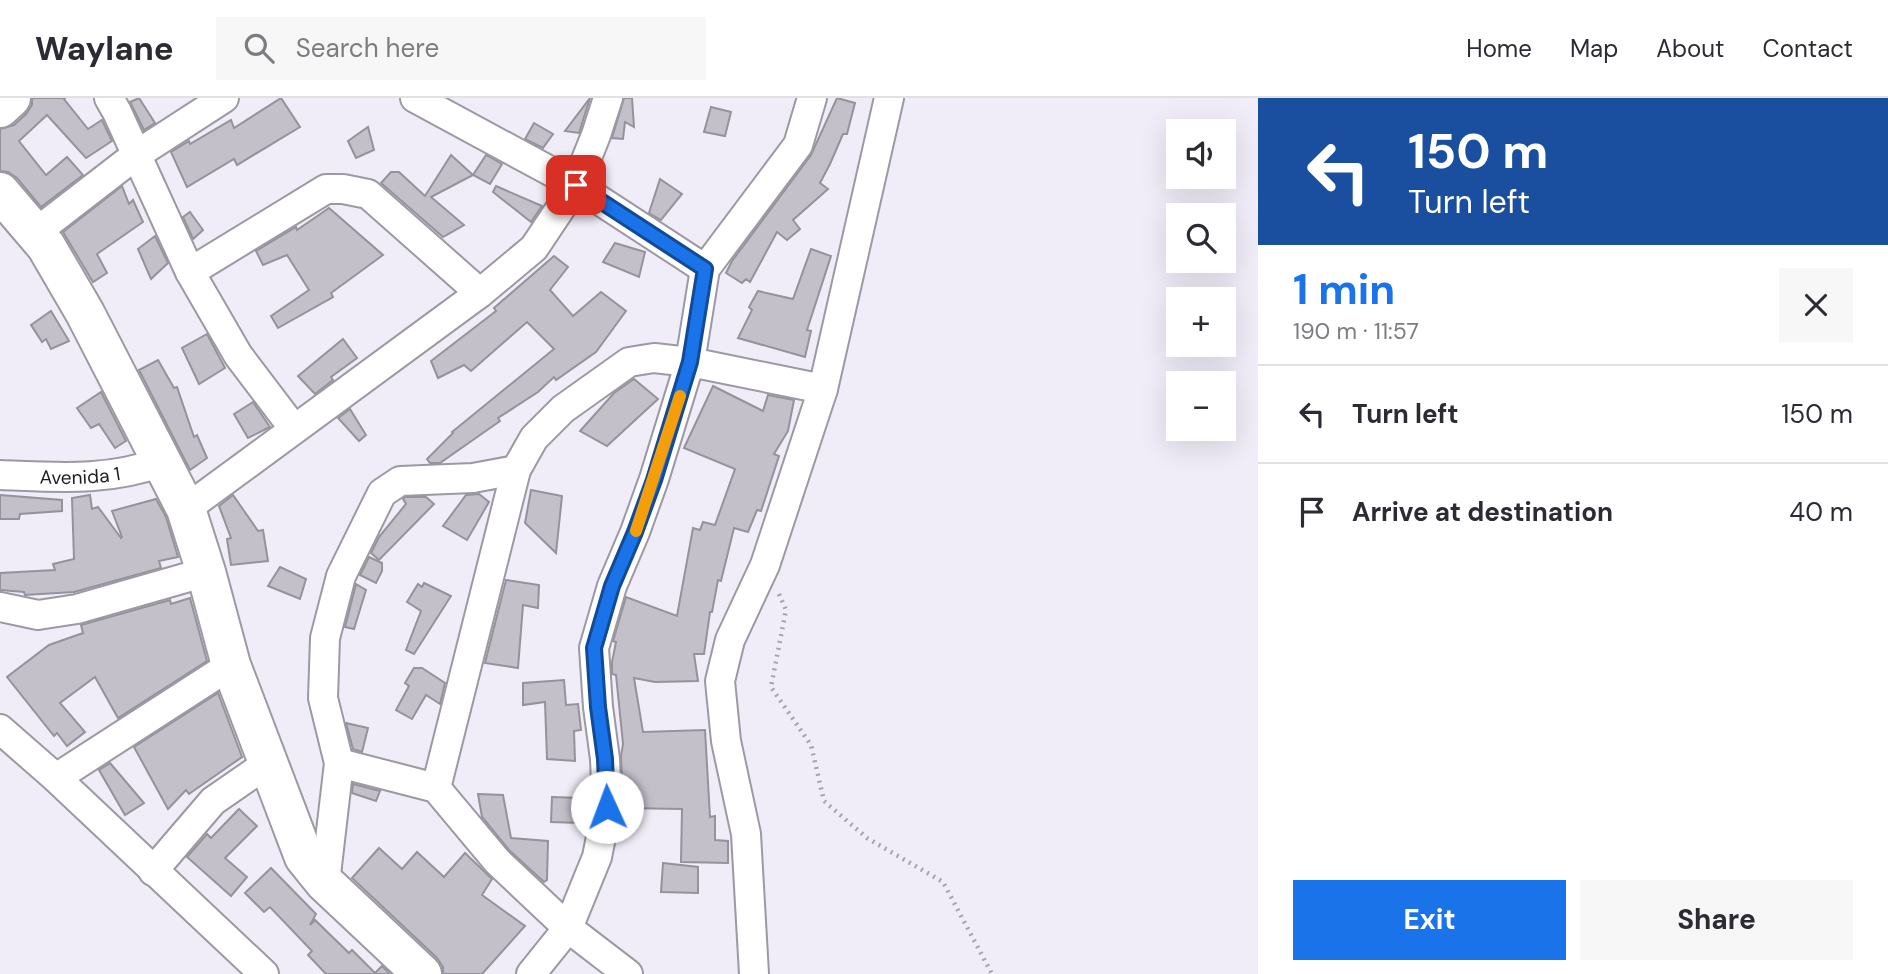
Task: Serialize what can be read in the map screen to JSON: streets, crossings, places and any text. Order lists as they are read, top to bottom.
{
  "streets": {
    "street": ["Avenida 1"]
  },
  "page": {
    "header": "Waylane",
    "search": "Search here",
    "nav": [
      "Home",
      "Map",
      "About",
      "Contact"
    ],
    "turn": ["150 m", "Turn left"],
    "map_buttons": ["+", "−"],
    "heading": ["1 min", "190 m · 11:57"],
    "list": [
      {
        "name": "Turn left",
        "value": "150 m"
      },
      {
        "name": "Arrive at destination",
        "value": "40 m"
      }
    ],
    "buttons": ["Exit", "Share"]
  }
}
